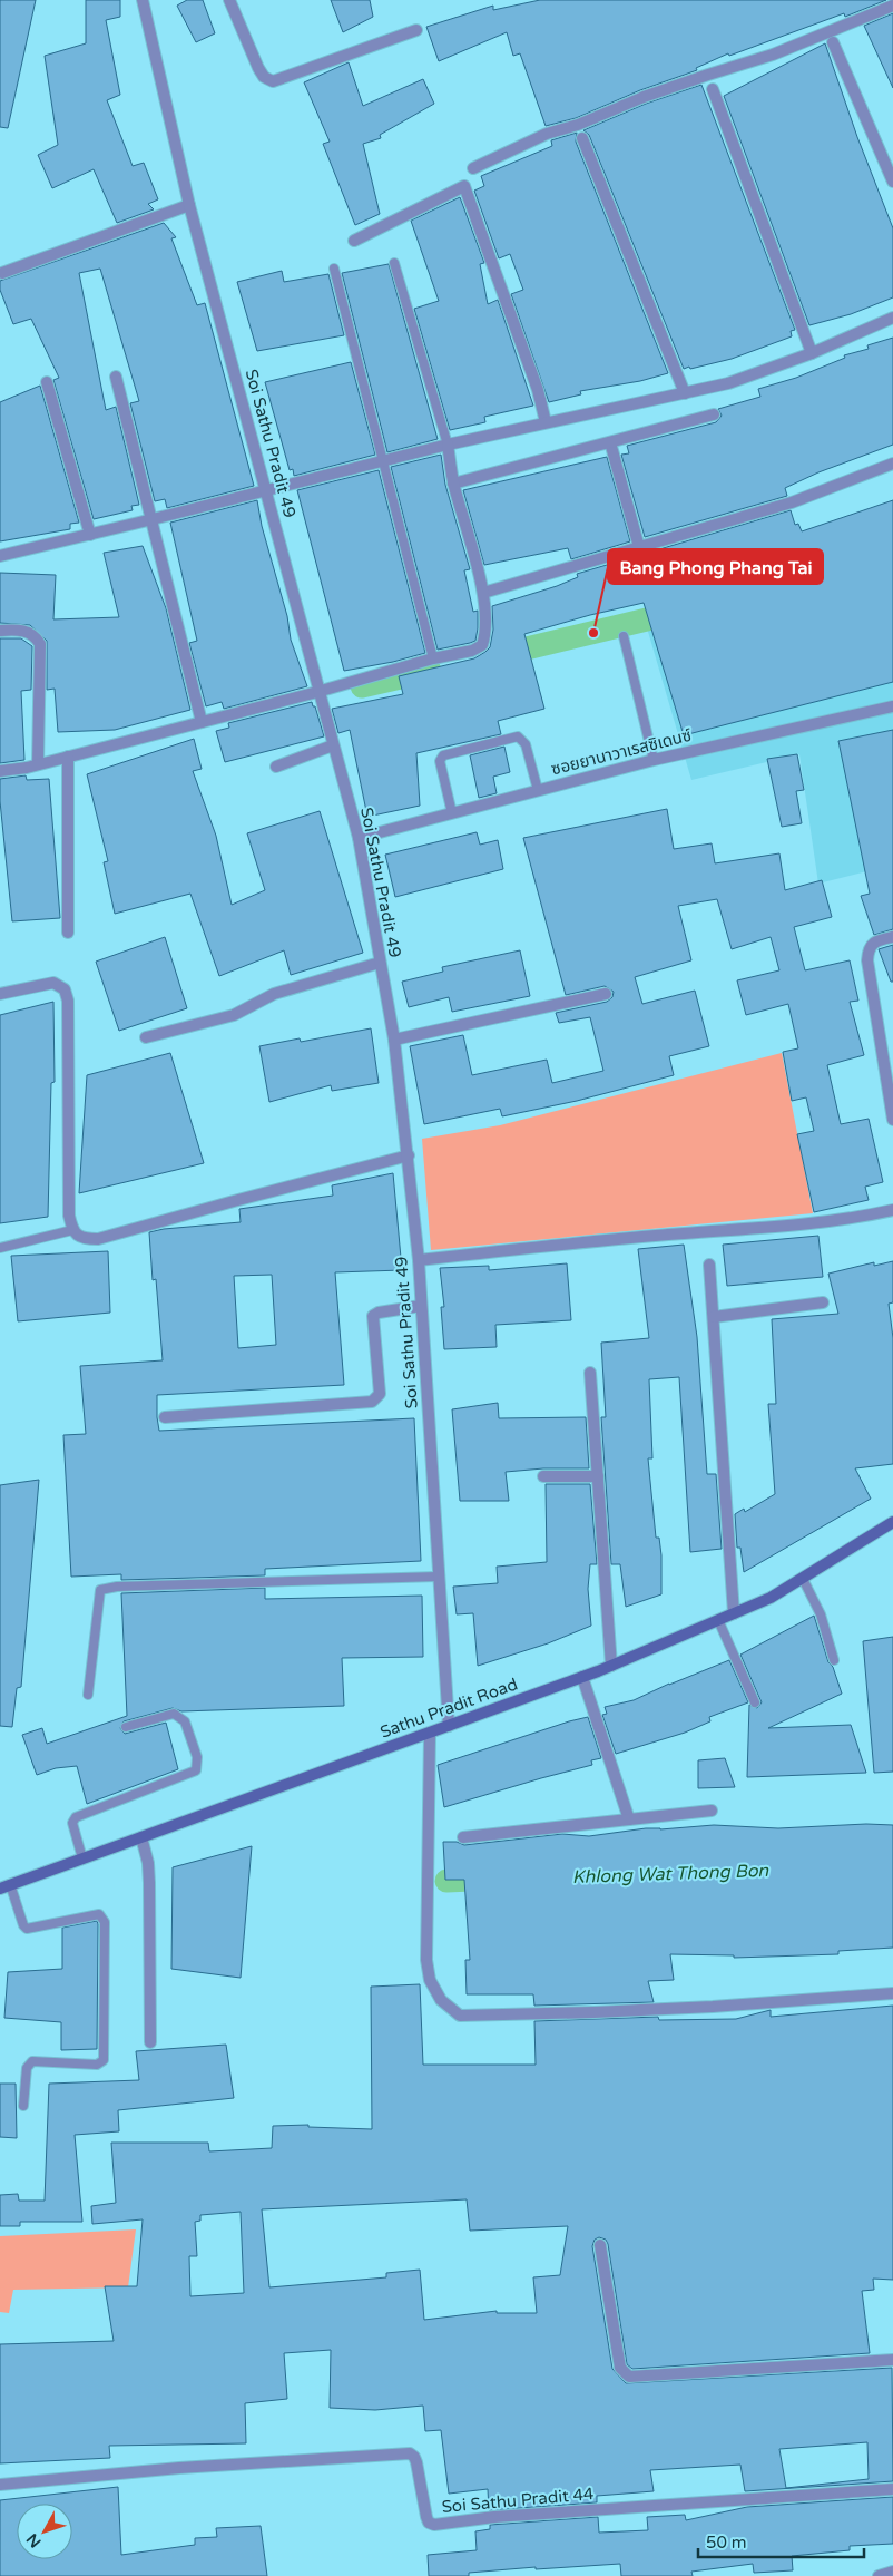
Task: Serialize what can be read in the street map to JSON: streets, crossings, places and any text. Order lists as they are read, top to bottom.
{
  "streets": {
    "main road": ["Sathu Pradit Road"],
    "street": ["Soi Sathu Pradit 49", "ซอยยานาวาเรสซิเดนซ์", "Soi Sathu Pradit 44"]
  },
  "crossings": [
    ["Soi Sathu Pradit 49", "ซอยยานาวาเรสซิเดนซ์"],
    ["Soi Sathu Pradit 49", "Sathu Pradit Road"]
  ],
  "water": ["Khlong Wat Thong Bon"],
  "places": ["Bang Phong Phang Tai"],
  "scale_bar": "50 m",
  "north": "bottom left"
}
